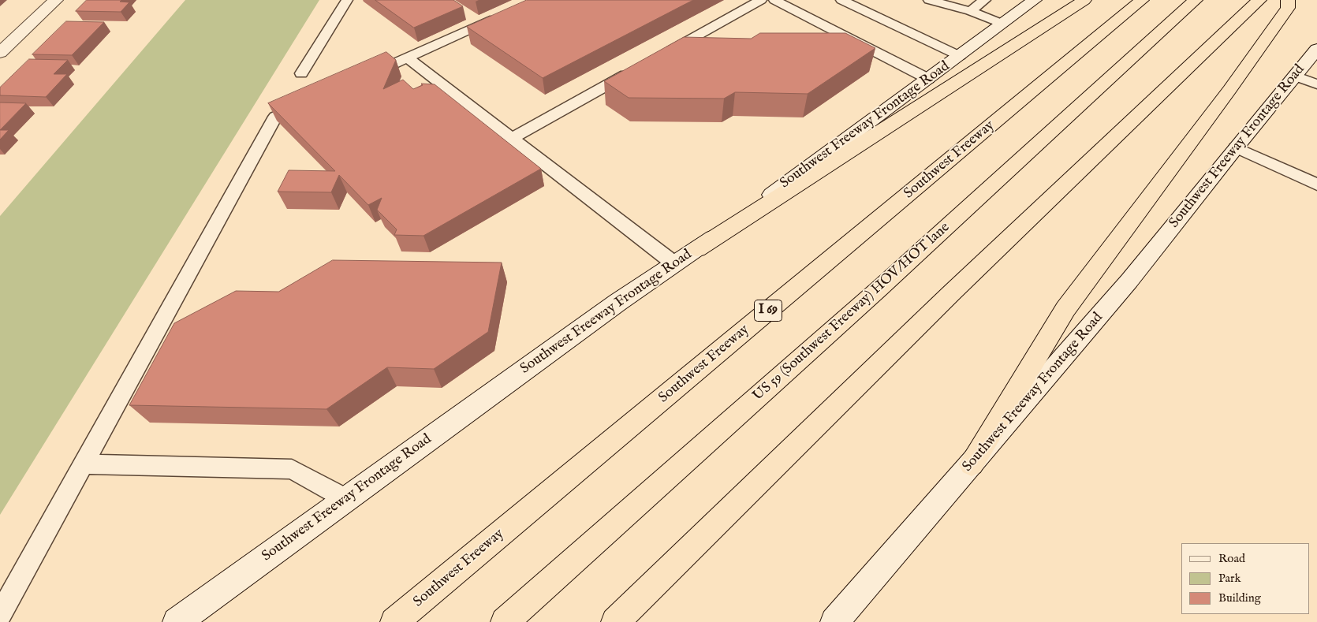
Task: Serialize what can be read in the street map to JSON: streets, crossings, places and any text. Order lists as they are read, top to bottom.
{
  "streets": {
    "highway": ["Southwest Freeway", "I 69", "US 59 (Southwest Freeway) HOV/HOT lane"],
    "main road": ["Southwest Freeway Frontage Road"]
  },
  "legend": ["Road", "Park", "Building"]
}
